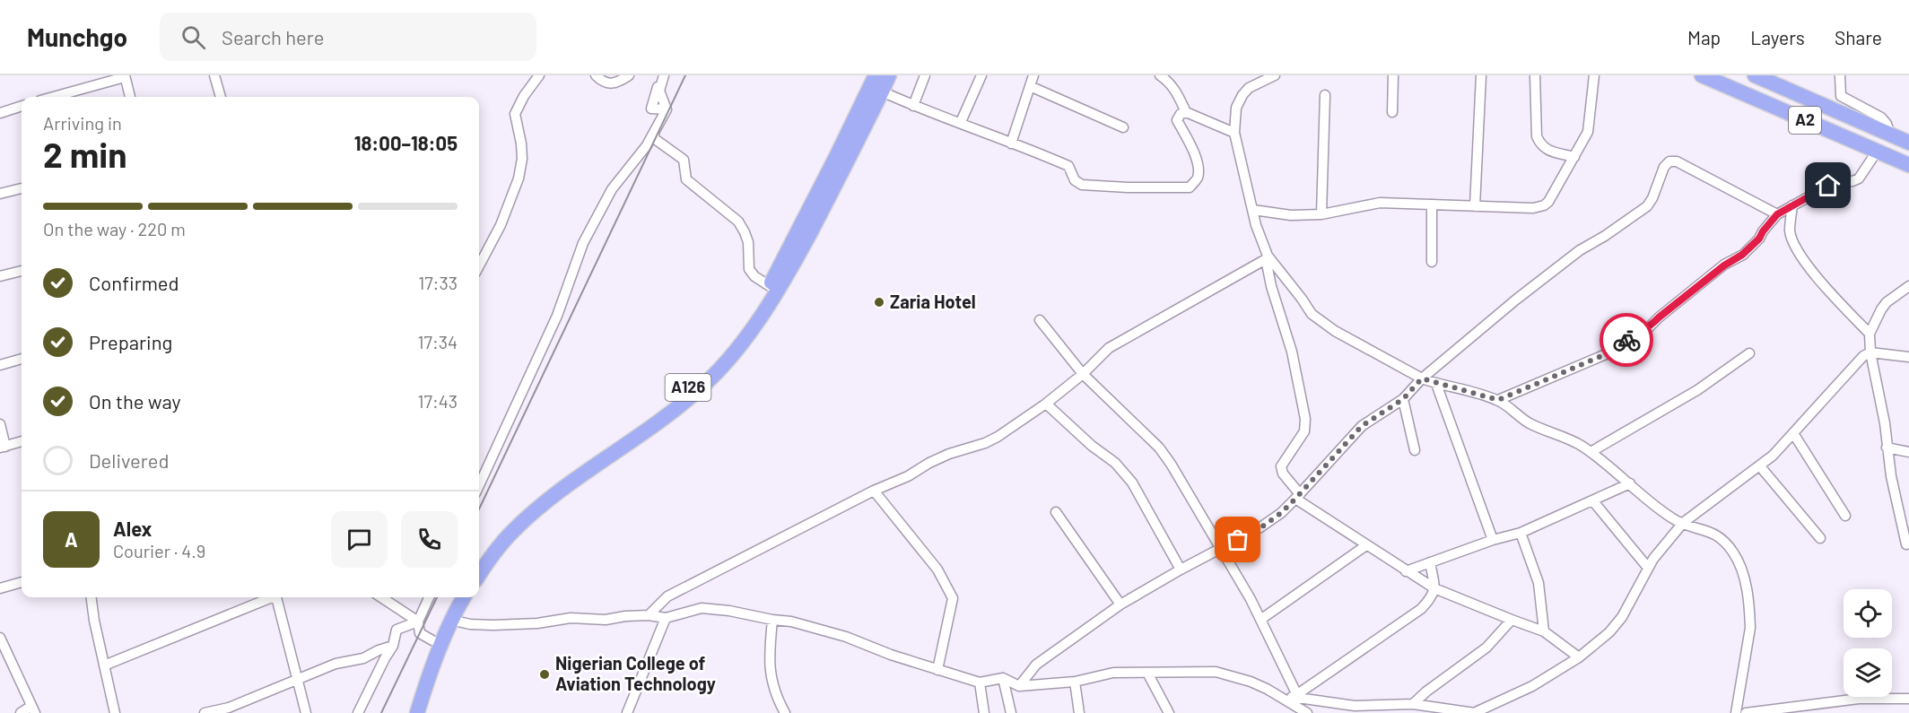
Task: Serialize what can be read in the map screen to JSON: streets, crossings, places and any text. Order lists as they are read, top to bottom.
{
  "streets": {
    "highway": ["A2", "A126"]
  },
  "places": ["Zaria Hotel", "Nigerian College of Aviation Technology"],
  "page": {
    "header": "Munchgo",
    "search": "Search here",
    "nav": ["Map", "Layers", "Share"],
    "heading": ["2 min", "Arriving in", "18:00–18:05"],
    "panel": ["Alex", "Courier · 4.9"],
    "bar": "On the way · 220 m",
    "list": [
      ["Confirmed", "17:33"],
      ["Preparing", "17:34"],
      ["On the way", "17:43"],
      "Delivered"
    ],
    "round": "A"
  }
}
